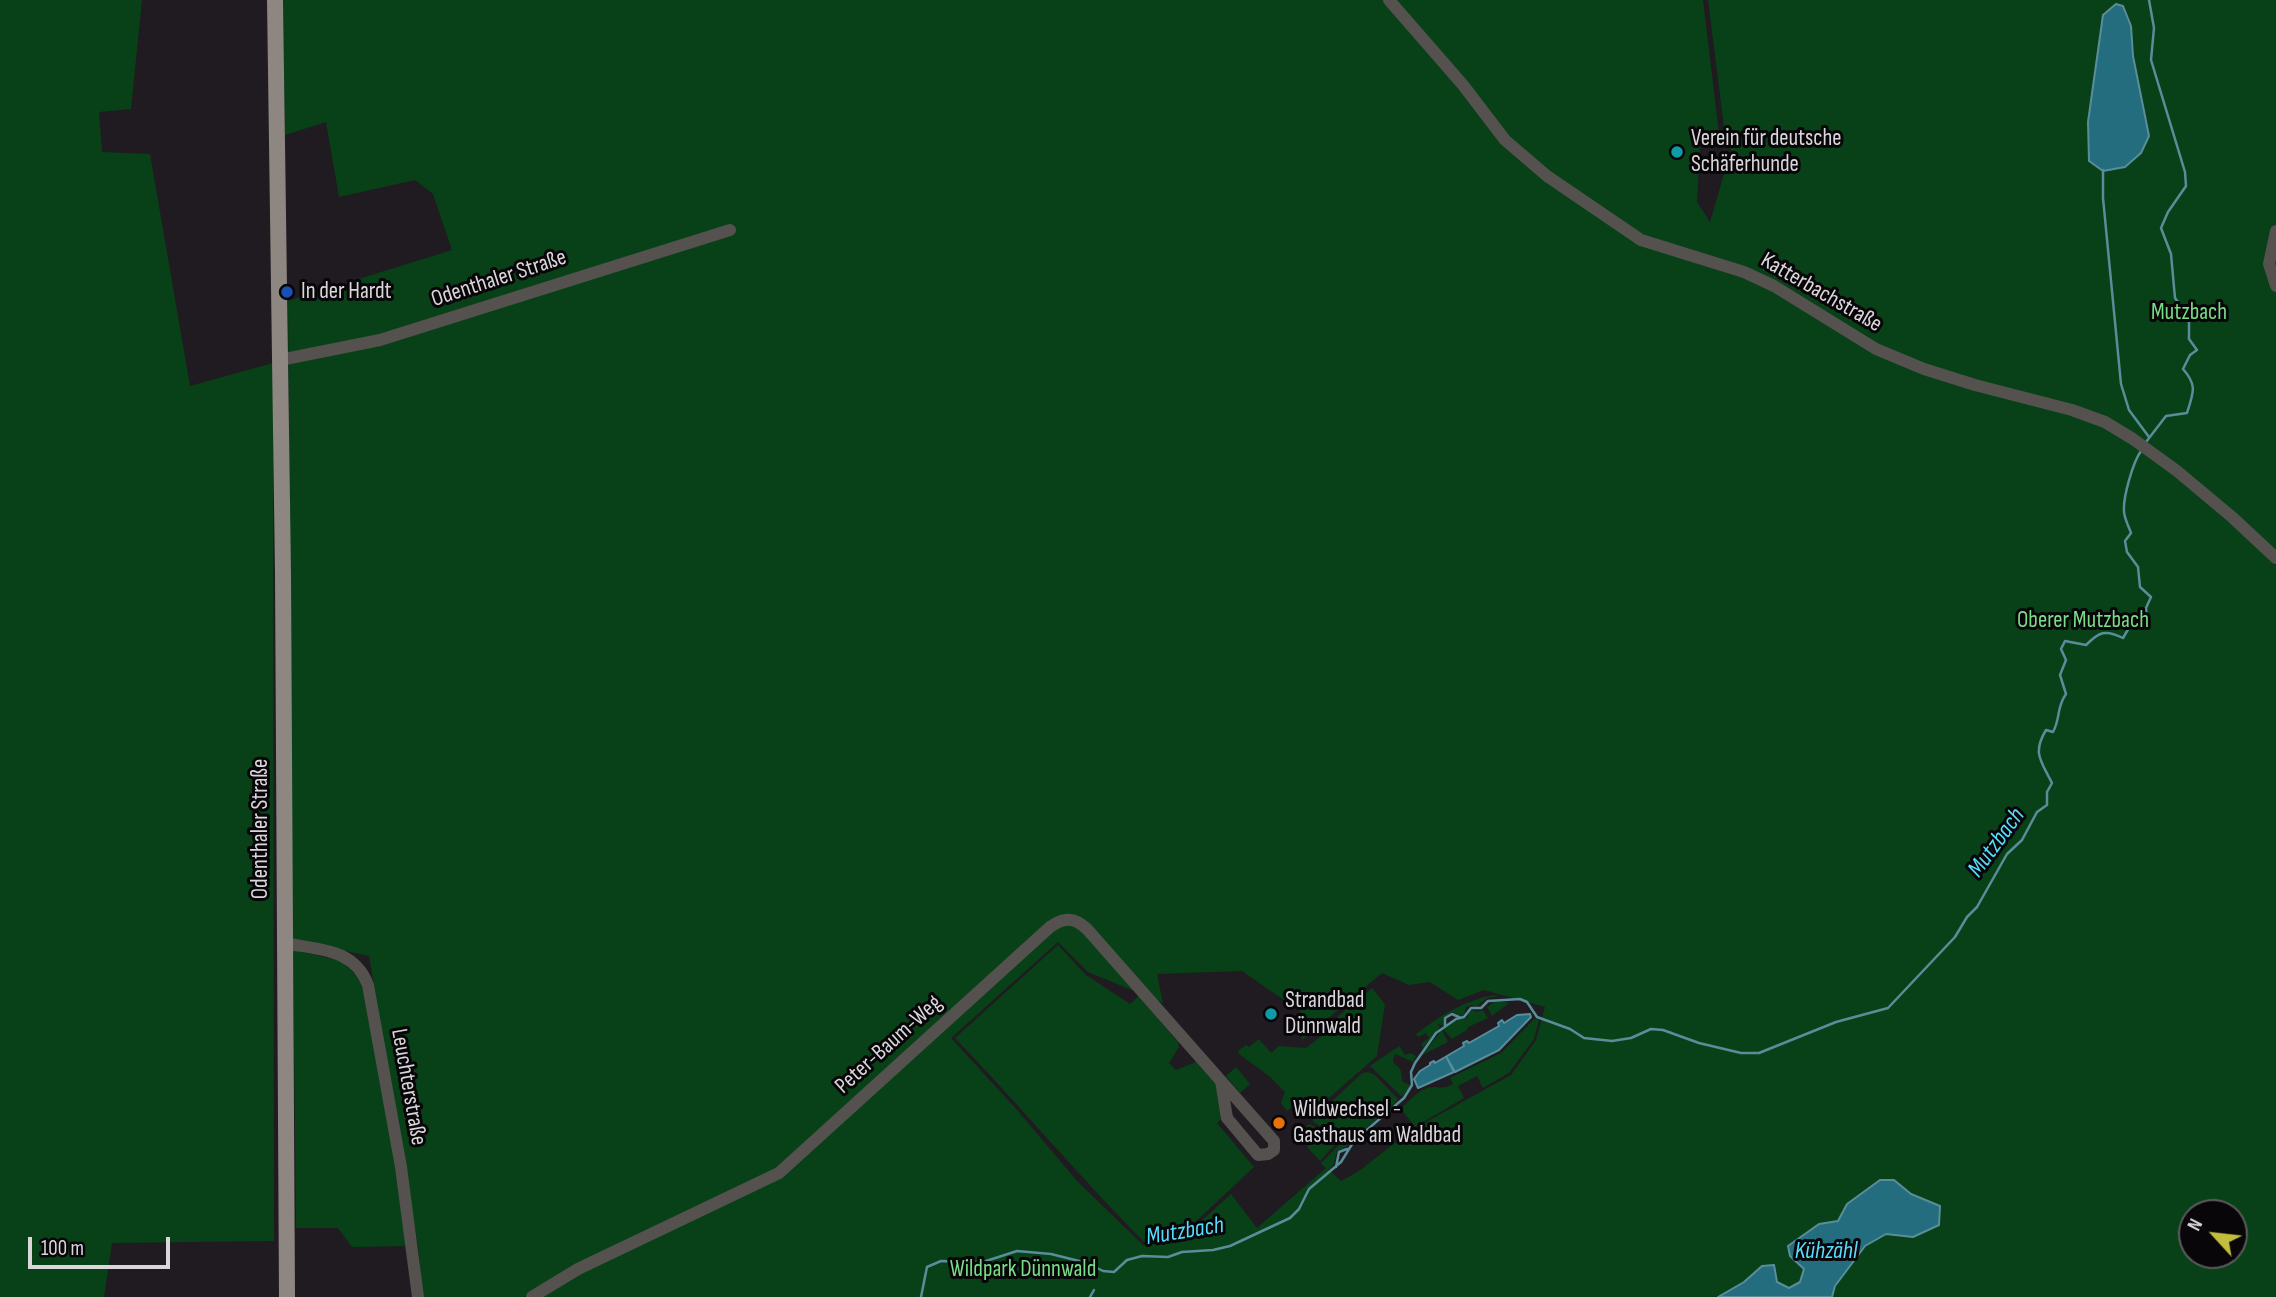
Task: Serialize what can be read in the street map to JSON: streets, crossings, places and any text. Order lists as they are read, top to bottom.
{
  "streets": {
    "main road": ["Odenthaler Straße"],
    "street": ["Katterbachstraße", "Peter-Baum-Weg", "Leuchterstraße"]
  },
  "crossings": [
    ["Odenthaler Straße", "Leuchterstraße"]
  ],
  "water": ["Mutzbach", "Kühzähl"],
  "parks": ["Mutzbach", "Oberer Mutzbach", "Wildpark Dünnwald"],
  "places": [
    "Verein für deutsche Schäferhunde",
    "In der Hardt",
    "Strandbad Dünnwald",
    "Wildwechsel - Gasthaus am Waldbad"
  ],
  "scale_bar": "100 m",
  "north": "top left"
}
